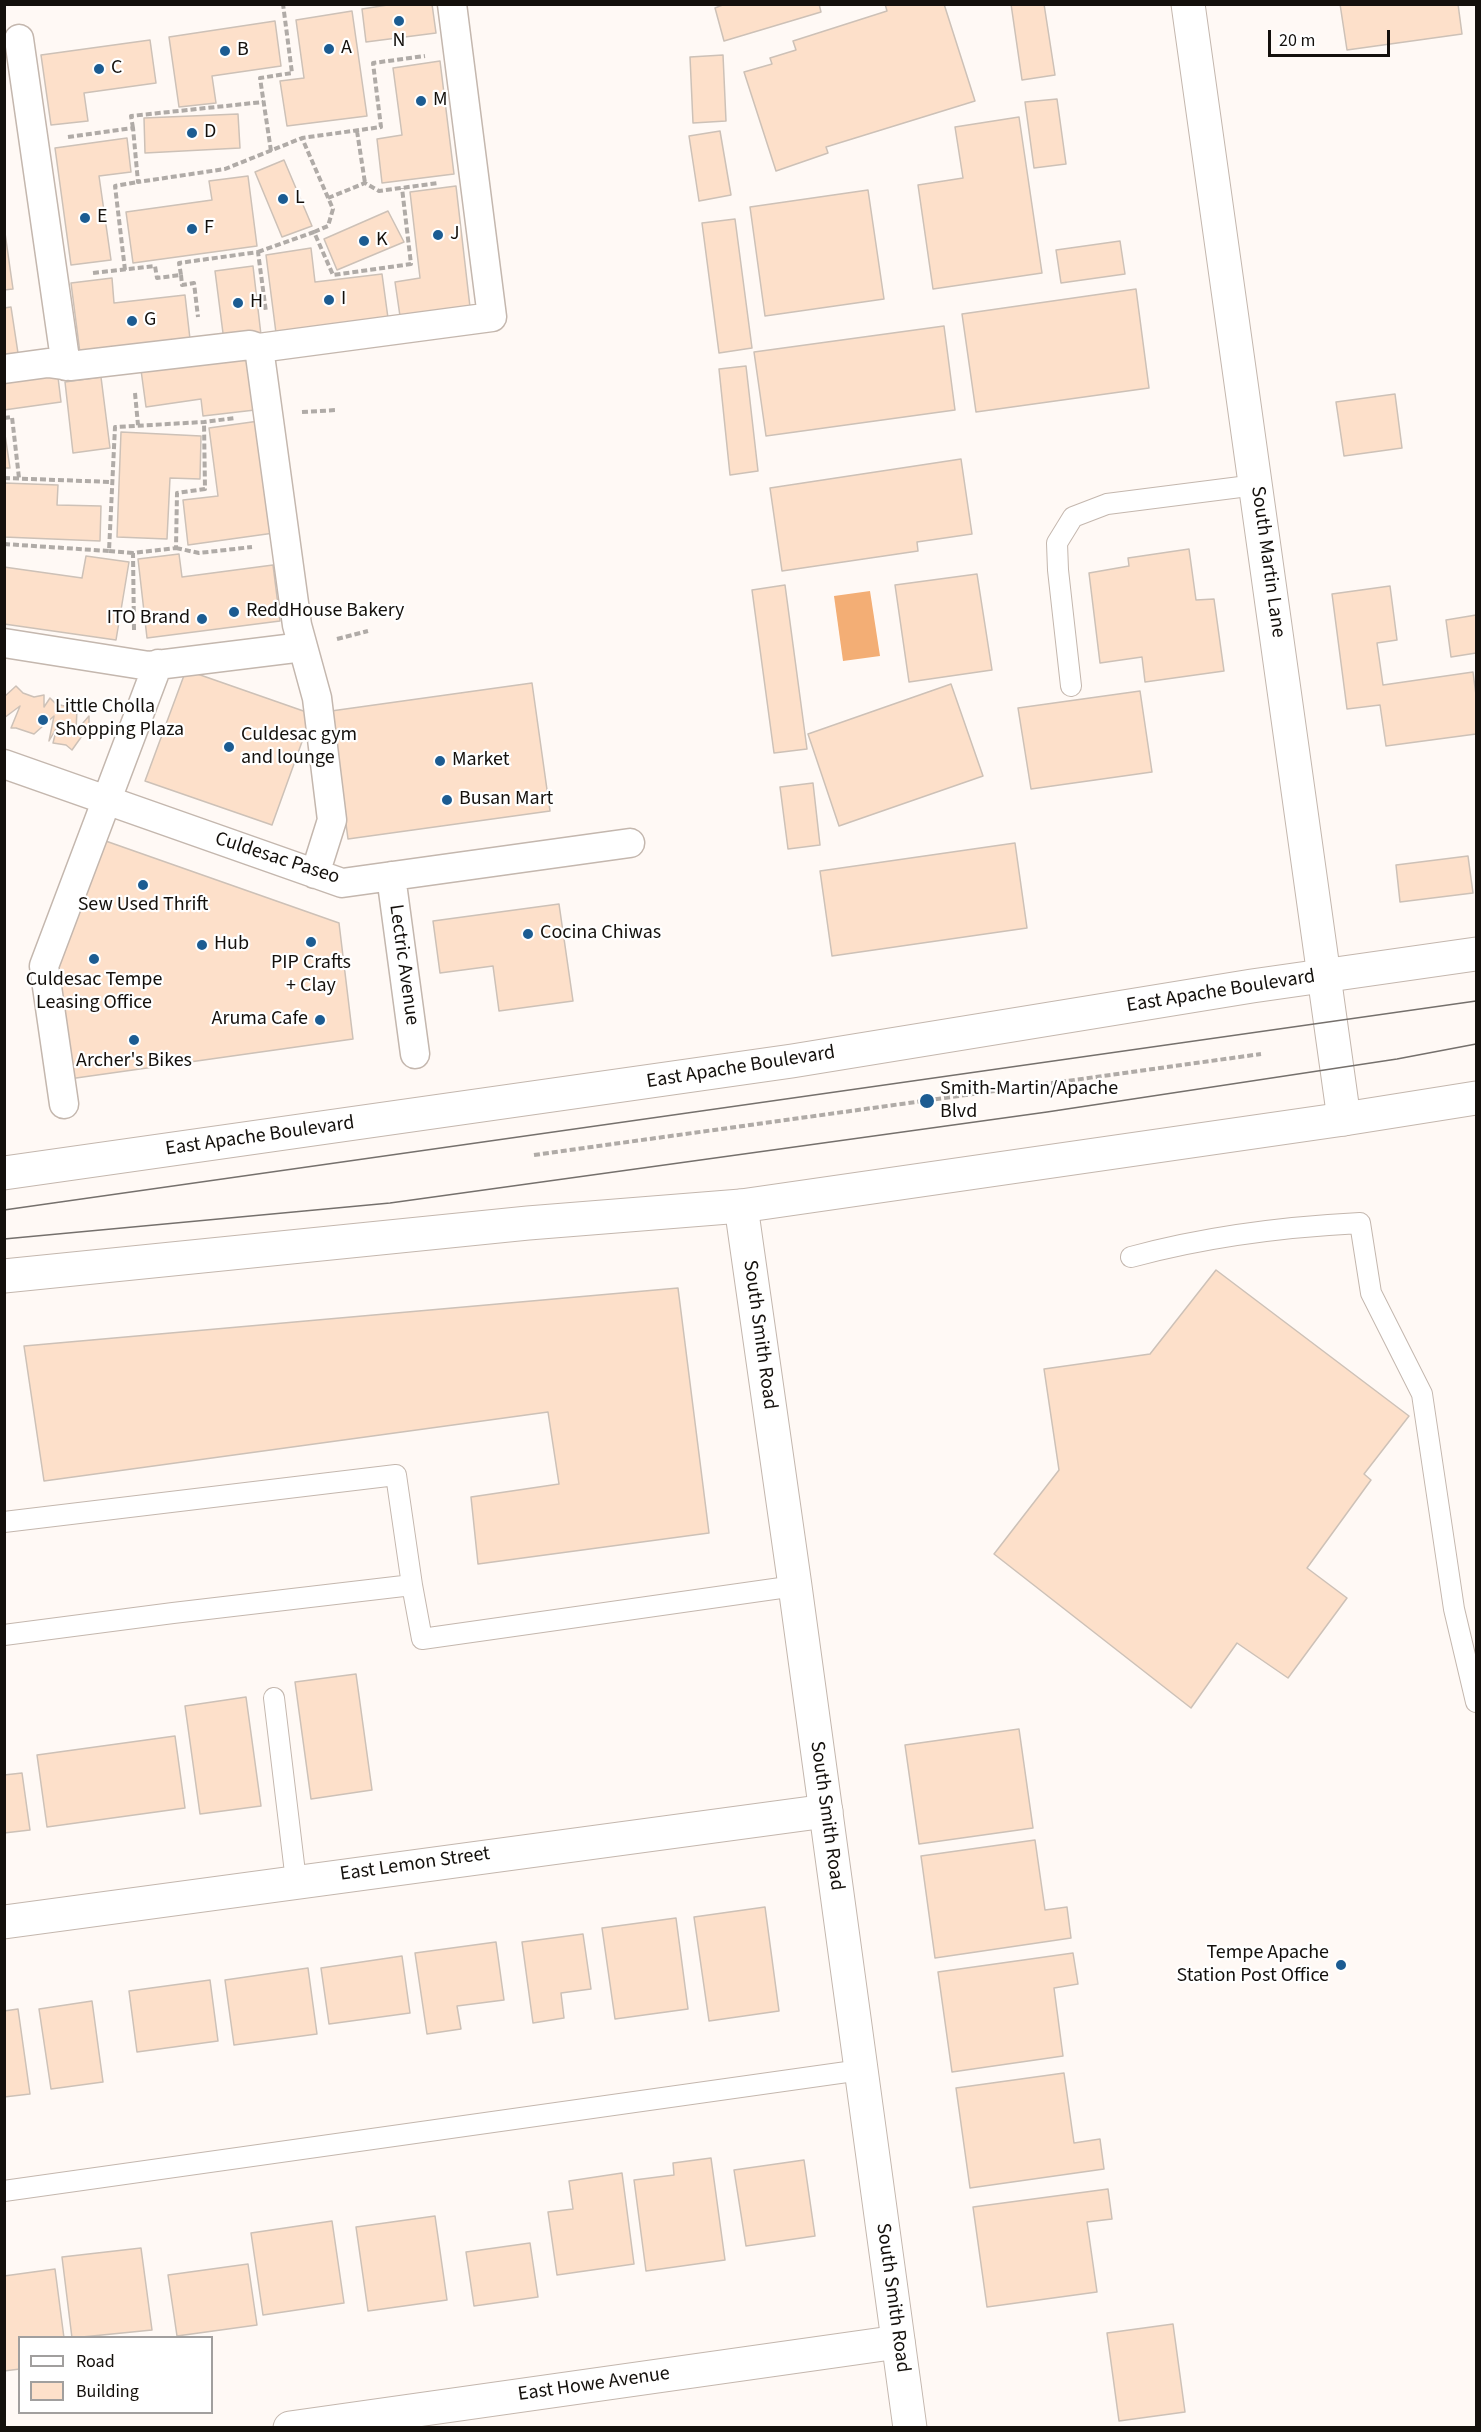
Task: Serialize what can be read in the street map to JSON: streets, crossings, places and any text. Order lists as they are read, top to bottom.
{
  "streets": {
    "street": [
      "South Martin Lane",
      "Culdesac Paseo",
      "Lectric Avenue",
      "East Apache Boulevard",
      "South Smith Road",
      "East Lemon Street",
      "East Howe Avenue"
    ]
  },
  "crossings": [
    ["South Martin Lane", "East Apache Boulevard"],
    ["Culdesac Paseo", "Lectric Avenue"],
    ["South Smith Road", "East Lemon Street"],
    ["South Smith Road", "East Howe Avenue"]
  ],
  "places": [
    "N",
    "A",
    "B",
    "C",
    "M",
    "D",
    "L",
    "E",
    "F",
    "J",
    "K",
    "I",
    "H",
    "G",
    "ReddHouse Bakery",
    "ITO Brand",
    "Little Cholla Shopping Plaza",
    "Culdesac gym and lounge",
    "Market",
    "Busan Mart",
    "Sew Used Thrift",
    "Cocina Chiwas",
    "PIP Crafts + Clay",
    "Hub",
    "Culdesac Tempe Leasing Office",
    "Aruma Cafe",
    "Archer's Bikes",
    "Smith-Martin/Apache Blvd",
    "Tempe Apache Station Post Office"
  ],
  "legend": ["Road", "Building"],
  "scale_bar": "20 m"
}
